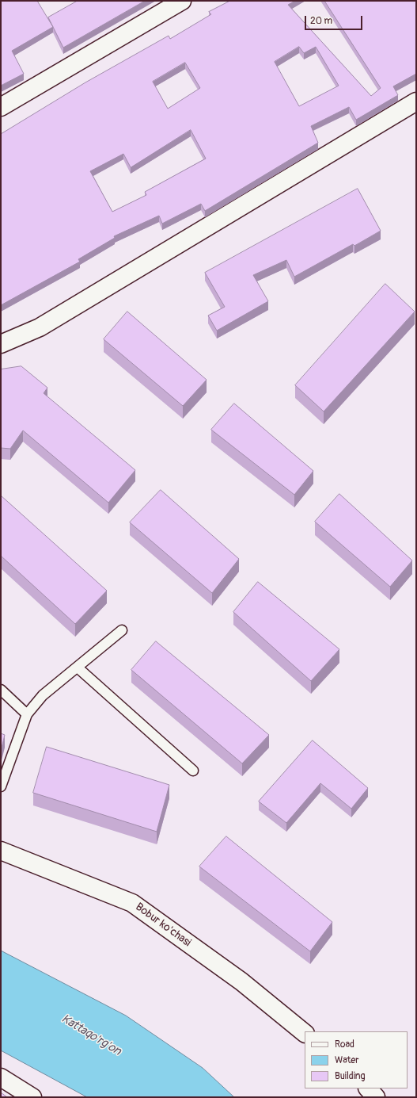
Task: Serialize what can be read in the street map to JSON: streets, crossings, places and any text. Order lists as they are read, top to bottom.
{
  "streets": {
    "street": ["Bobur ko'chasi"]
  },
  "water": ["Kattaqo'rg'on"],
  "legend": ["Road", "Water", "Building"],
  "scale_bar": "20 m"
}
